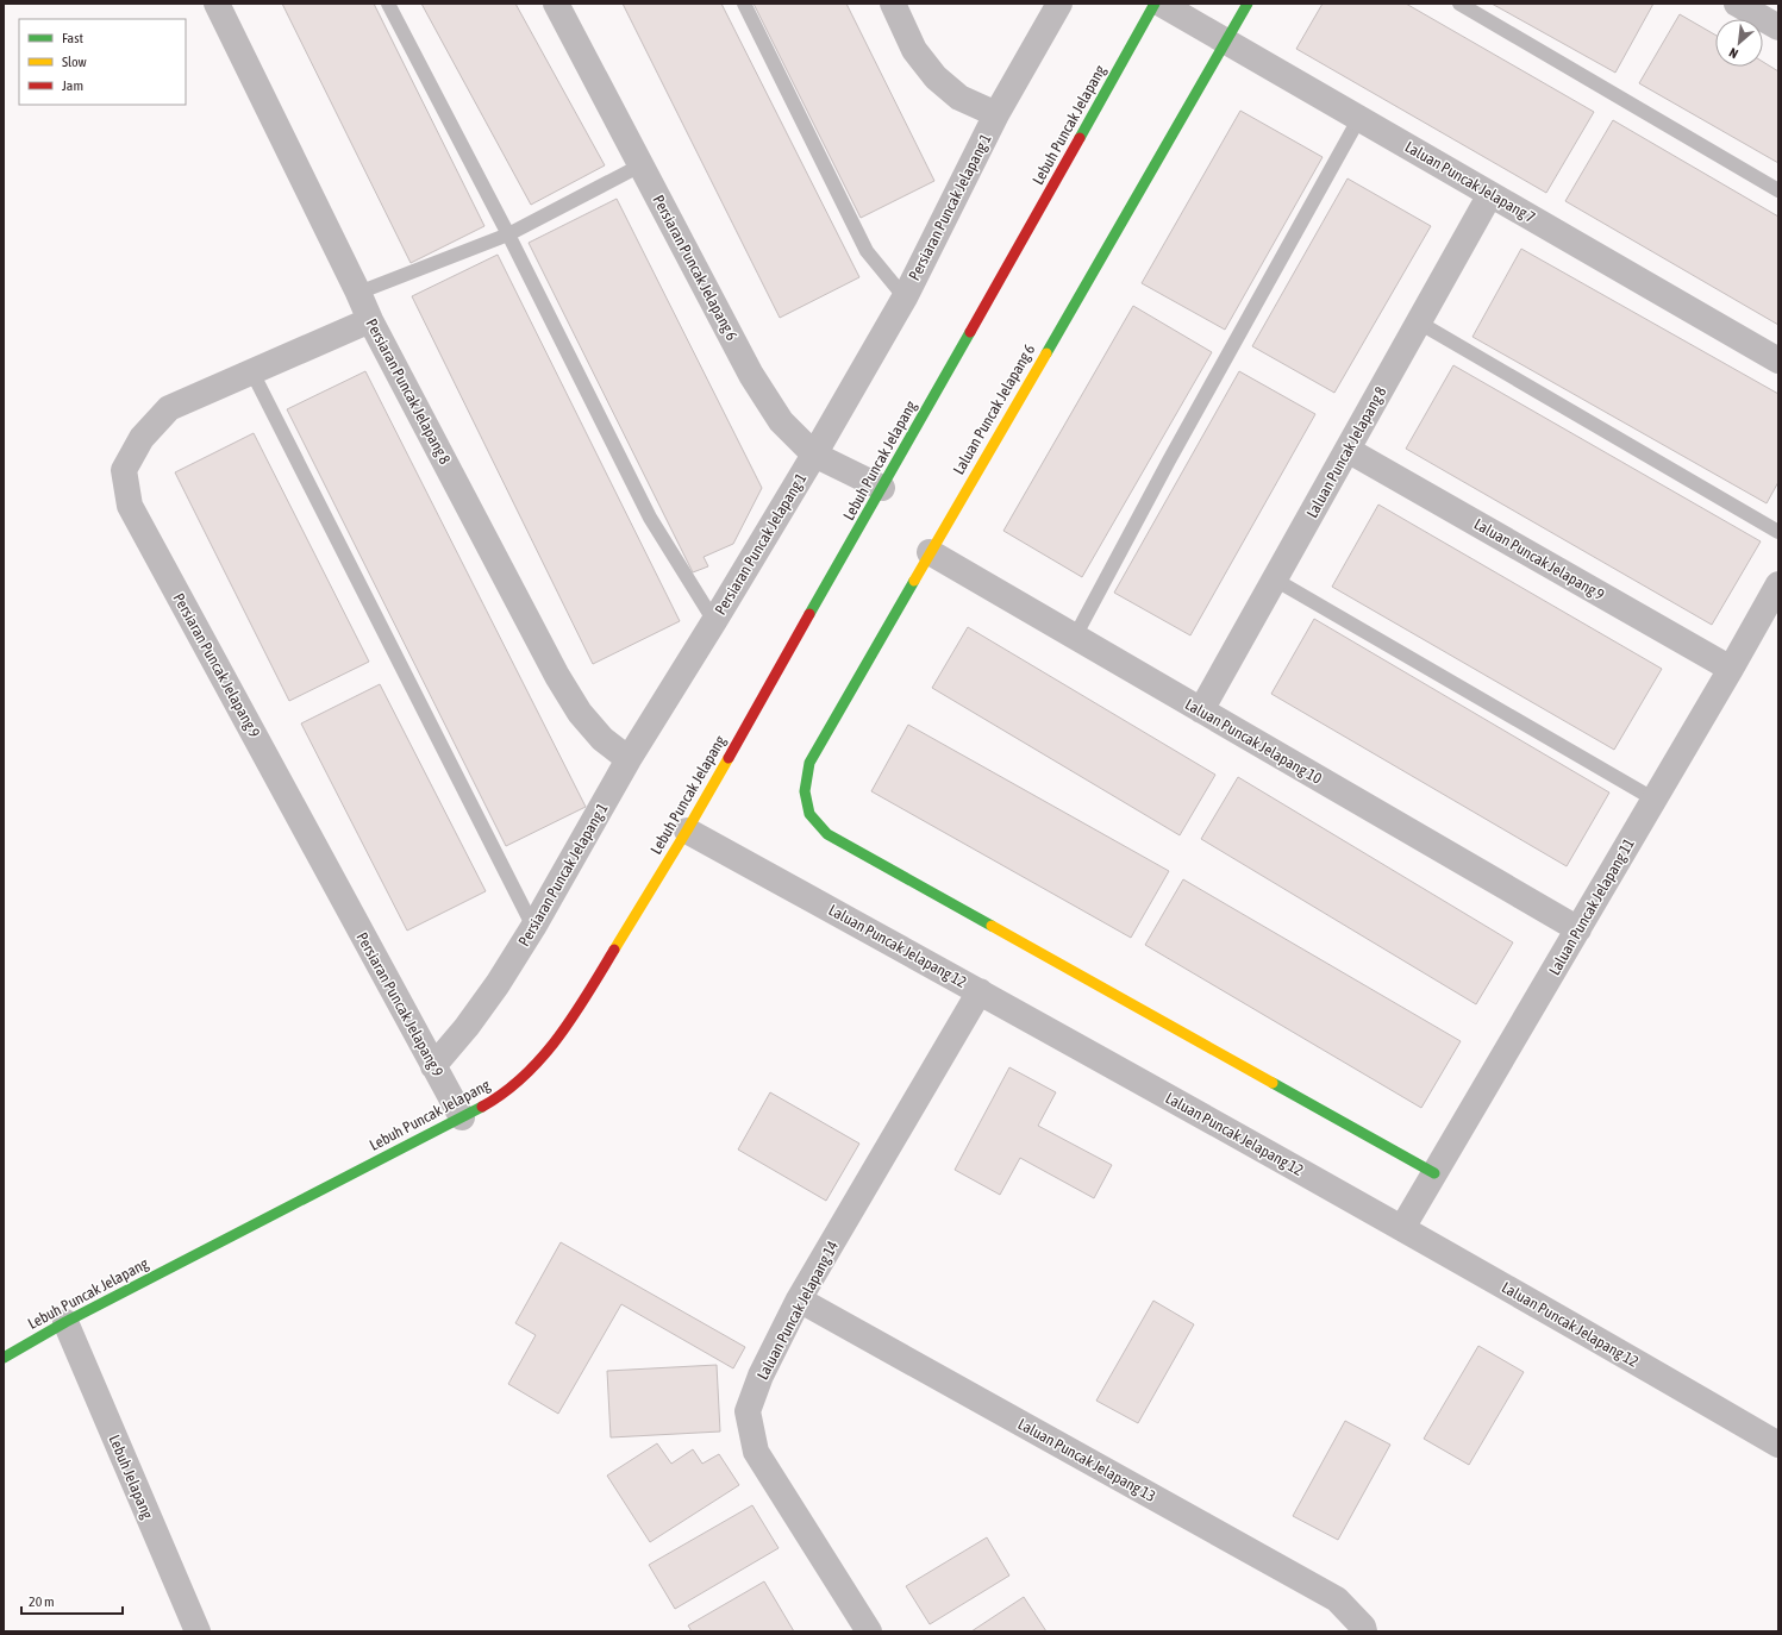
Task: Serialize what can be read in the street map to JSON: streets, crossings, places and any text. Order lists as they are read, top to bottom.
{
  "streets": {
    "street": [
      "Lebuh Puncak Jelapang",
      "Laluan Puncak Jelapang 7",
      "Persiaran Puncak Jelapang 1",
      "Persiaran Puncak Jelapang 6",
      "Persiaran Puncak Jelapang 8",
      "Laluan Puncak Jelapang 6",
      "Laluan Puncak Jelapang 8",
      "Laluan Puncak Jelapang 9",
      "Persiaran Puncak Jelapang 9",
      "Laluan Puncak Jelapang 10",
      "Laluan Puncak Jelapang 11",
      "Laluan Puncak Jelapang 12",
      "Laluan Puncak Jelapang 14",
      "Laluan Puncak Jelapang 13",
      "Lebuh Jelapang"
    ]
  },
  "crossings": [
    ["Lebuh Puncak Jelapang", "Persiaran Puncak Jelapang 6"],
    ["Lebuh Puncak Jelapang", "Persiaran Puncak Jelapang 9"],
    ["Lebuh Puncak Jelapang", "Laluan Puncak Jelapang 12"],
    ["Lebuh Puncak Jelapang", "Lebuh Jelapang"],
    ["Laluan Puncak Jelapang 7", "Laluan Puncak Jelapang 6"],
    ["Laluan Puncak Jelapang 7", "Laluan Puncak Jelapang 8"],
    ["Persiaran Puncak Jelapang 1", "Persiaran Puncak Jelapang 6"],
    ["Persiaran Puncak Jelapang 1", "Persiaran Puncak Jelapang 8"],
    ["Persiaran Puncak Jelapang 1", "Persiaran Puncak Jelapang 9"],
    ["Persiaran Puncak Jelapang 8", "Persiaran Puncak Jelapang 9"],
    ["Laluan Puncak Jelapang 6", "Laluan Puncak Jelapang 10"],
    ["Laluan Puncak Jelapang 6", "Laluan Puncak Jelapang 11"],
    ["Laluan Puncak Jelapang 8", "Laluan Puncak Jelapang 9"],
    ["Laluan Puncak Jelapang 8", "Laluan Puncak Jelapang 10"],
    ["Laluan Puncak Jelapang 9", "Laluan Puncak Jelapang 11"],
    ["Laluan Puncak Jelapang 10", "Laluan Puncak Jelapang 11"],
    ["Laluan Puncak Jelapang 11", "Laluan Puncak Jelapang 12"],
    ["Laluan Puncak Jelapang 12", "Laluan Puncak Jelapang 14"],
    ["Laluan Puncak Jelapang 14", "Laluan Puncak Jelapang 13"]
  ],
  "legend": ["Fast", "Slow", "Jam"],
  "scale_bar": "20 m",
  "north": "bottom left"
}
